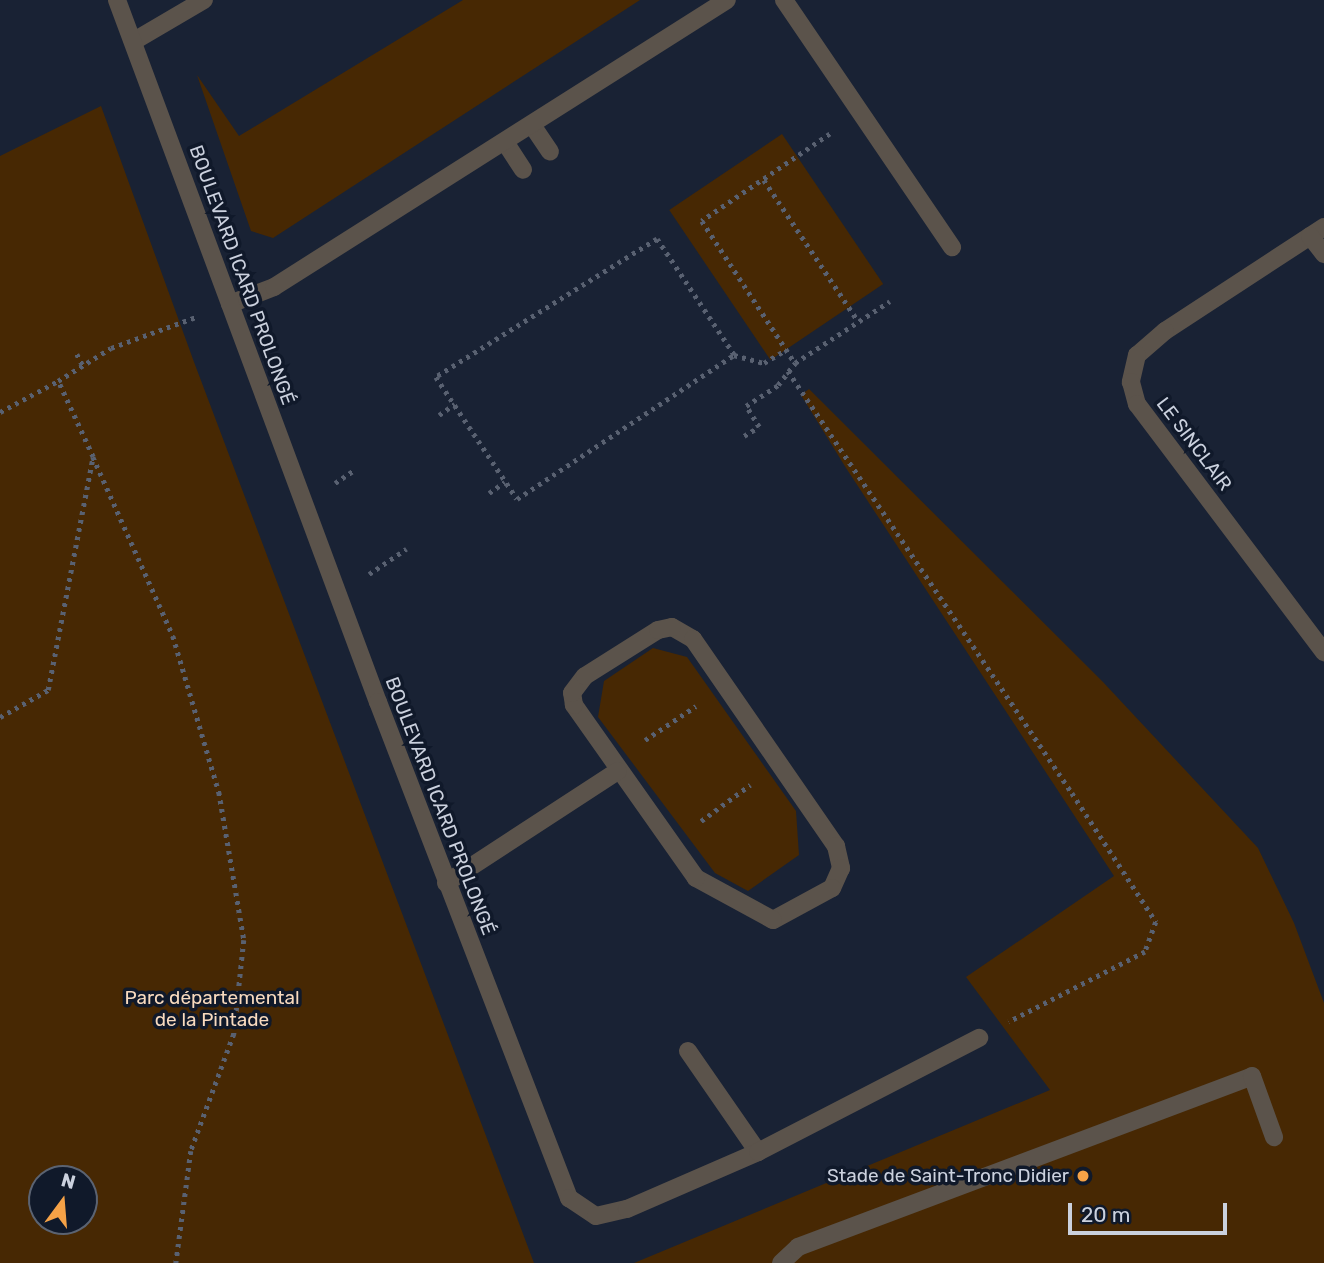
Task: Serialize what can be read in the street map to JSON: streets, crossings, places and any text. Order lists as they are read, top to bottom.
{
  "streets": {
    "street": ["BOULEVARD ICARD PROLONGÉ", "LE SINCLAIR"]
  },
  "parks": ["Parc départemental de la Pintade"],
  "places": ["Stade de Saint-Tronc Didier"],
  "scale_bar": "20 m",
  "north": "top"
}
